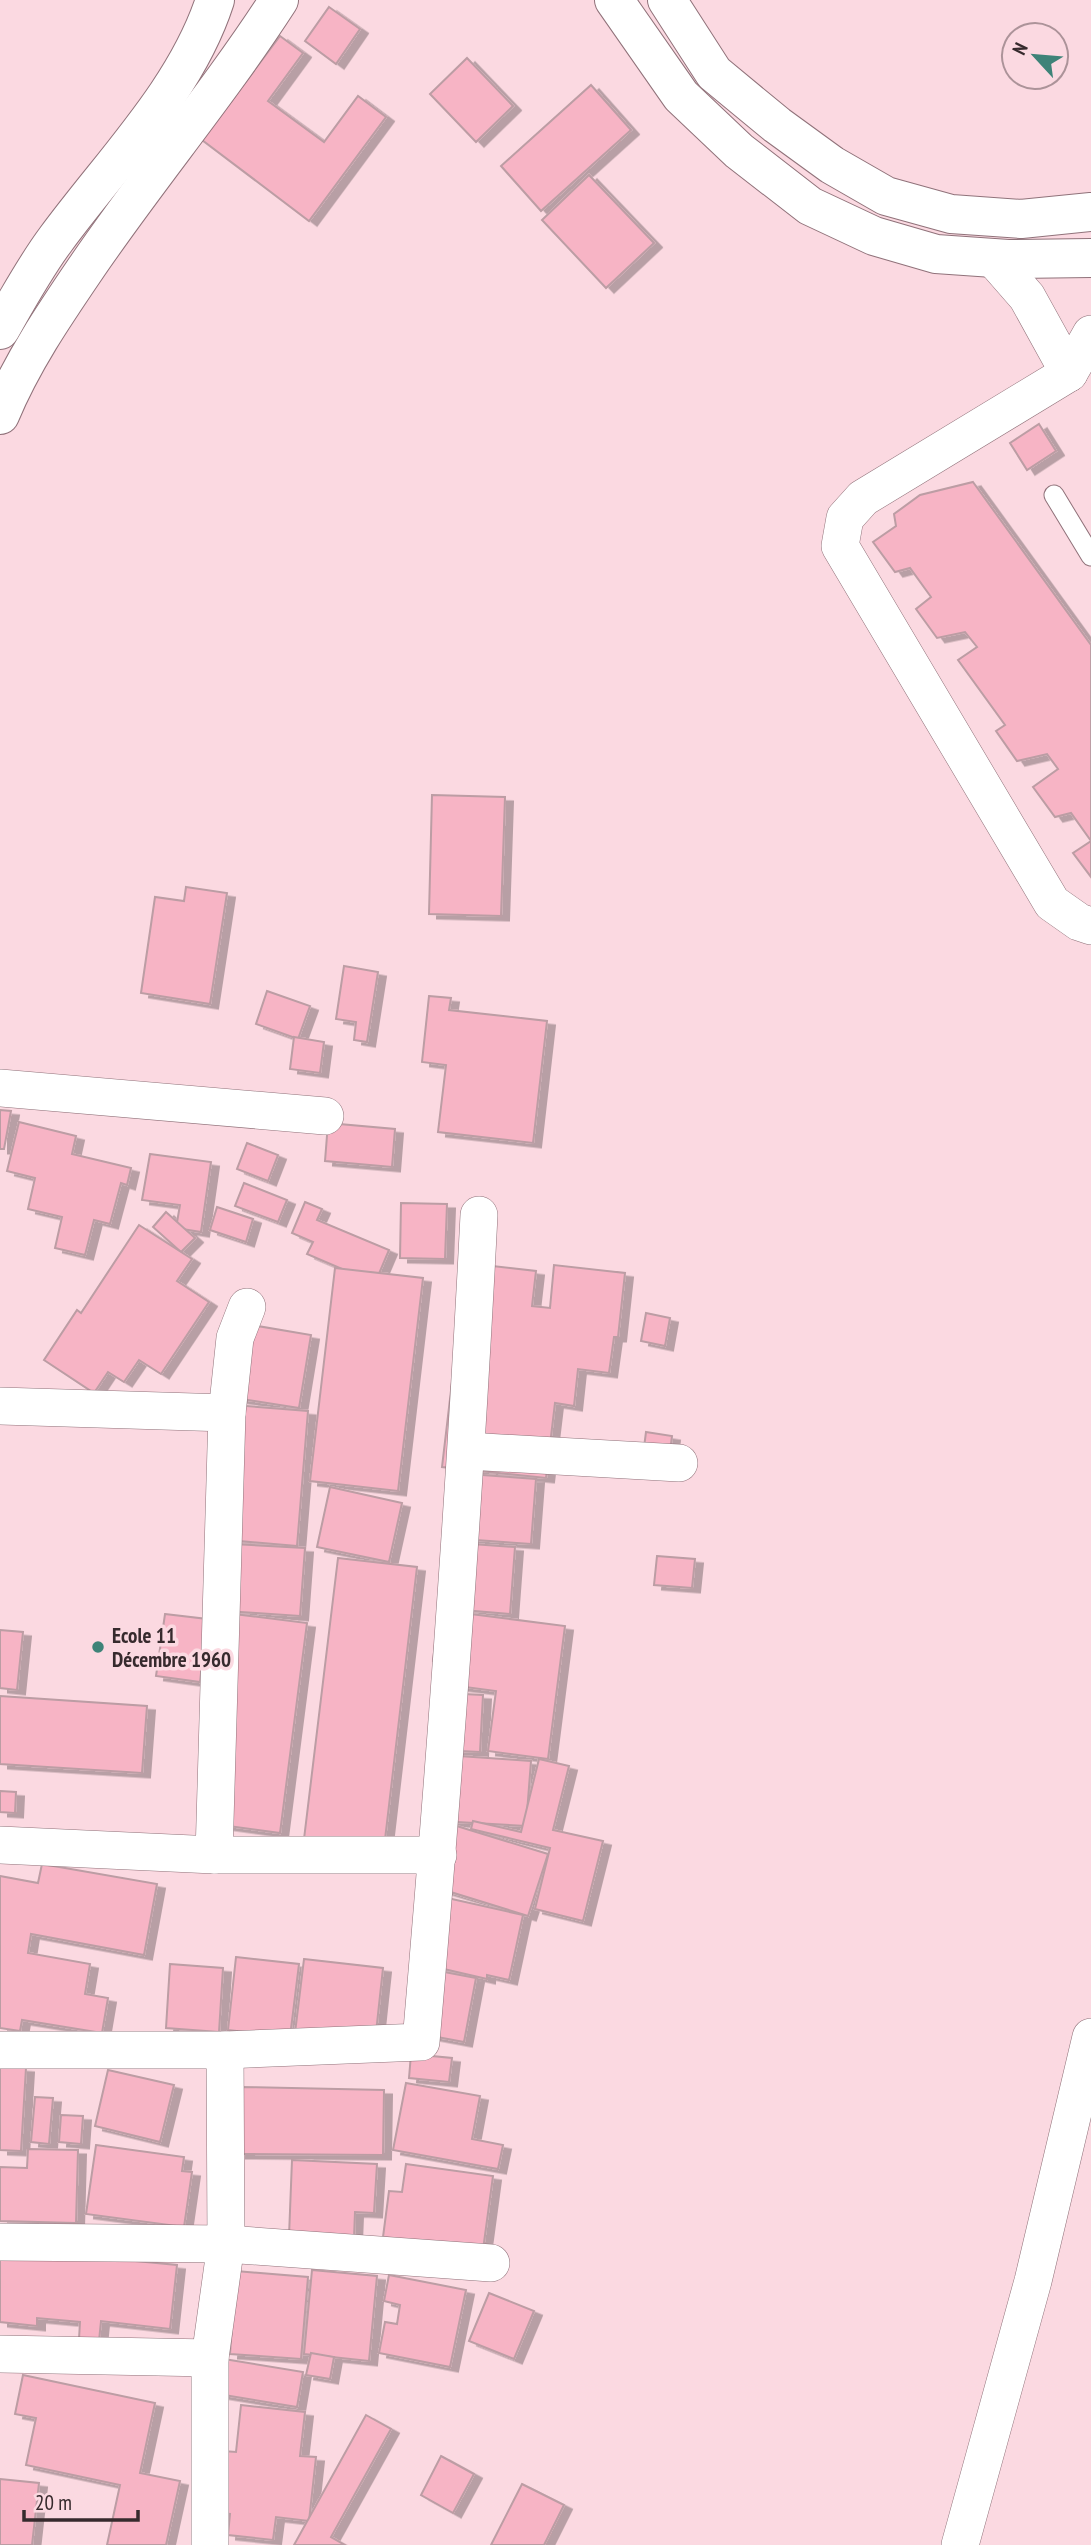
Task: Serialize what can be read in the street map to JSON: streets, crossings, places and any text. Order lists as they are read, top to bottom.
{
  "places": ["Ecole 11 Décembre 1960"],
  "scale_bar": "20 m",
  "north": "top left"
}
